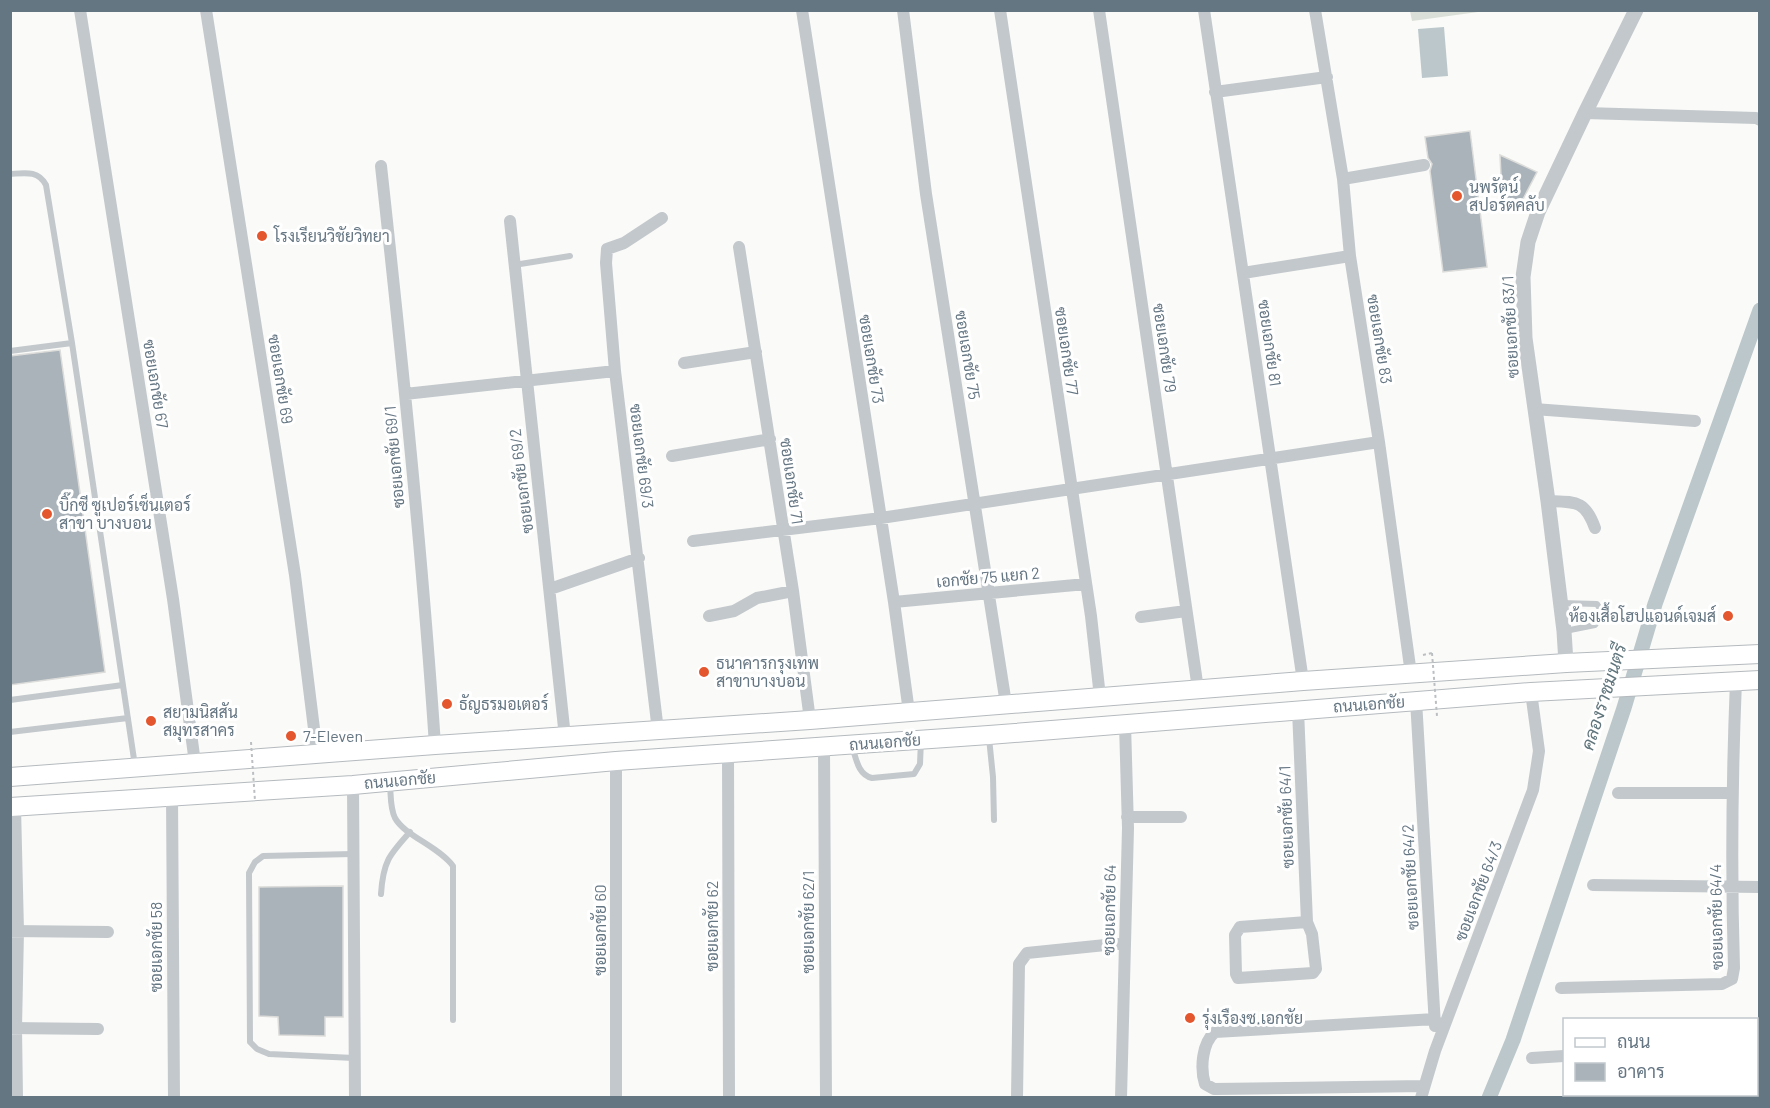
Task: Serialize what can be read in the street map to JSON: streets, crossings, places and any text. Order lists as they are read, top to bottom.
{
  "streets": {
    "main road": ["ถนนเอกชัย"],
    "street": [
      "ซอยเอกชัย 83/1",
      "ซอยเอกชัย 83",
      "ซอยเอกชัย 81",
      "ซอยเอกชัย 79",
      "ซอยเอกชัย 77",
      "ซอยเอกชัย 75",
      "ซอยเอกชัย 73",
      "ซอยเอกชัย 69",
      "ซอยเอกชัย 67",
      "ซอยเอกชัย 69/3",
      "ซอยเอกชัย 69/1",
      "ซอยเอกชัย 69/2",
      "ซอยเอกชัย 71",
      "เอกชัย 75 แยก 2",
      "ซอยเอกชัย 64/1",
      "ซอยเอกชัย 64/2",
      "ซอยเอกชัย 64/3",
      "ซอยเอกชัย 64",
      "ซอยเอกชัย 64/4",
      "ซอยเอกชัย 62/1",
      "ซอยเอกชัย 62",
      "ซอยเอกชัย 60",
      "ซอยเอกชัย 58"
    ]
  },
  "crossings": [
    ["ซอยเอกชัย 83/1", "ถนนเอกชัย"],
    ["ซอยเอกชัย 83", "ถนนเอกชัย"],
    ["ซอยเอกชัย 81", "ถนนเอกชัย"],
    ["ซอยเอกชัย 79", "ถนนเอกชัย"],
    ["ซอยเอกชัย 77", "เอกชัย 75 แยก 2"],
    ["ซอยเอกชัย 77", "ถนนเอกชัย"],
    ["ซอยเอกชัย 75", "เอกชัย 75 แยก 2"],
    ["ซอยเอกชัย 75", "ถนนเอกชัย"],
    ["ซอยเอกชัย 73", "เอกชัย 75 แยก 2"],
    ["ซอยเอกชัย 73", "ถนนเอกชัย"],
    ["ซอยเอกชัย 69", "ถนนเอกชัย"],
    ["ซอยเอกชัย 67", "ถนนเอกชัย"],
    ["ซอยเอกชัย 69/3", "ถนนเอกชัย"],
    ["ซอยเอกชัย 69/1", "ถนนเอกชัย"],
    ["ซอยเอกชัย 69/2", "ถนนเอกชัย"],
    ["ซอยเอกชัย 71", "ถนนเอกชัย"],
    ["ถนนเอกชัย", "ซอยเอกชัย 64/1"],
    ["ถนนเอกชัย", "ซอยเอกชัย 64/2"],
    ["ถนนเอกชัย", "ซอยเอกชัย 64/3"],
    ["ถนนเอกชัย", "ซอยเอกชัย 64"],
    ["ถนนเอกชัย", "ซอยเอกชัย 64/4"],
    ["ถนนเอกชัย", "ซอยเอกชัย 62/1"],
    ["ถนนเอกชัย", "ซอยเอกชัย 62"],
    ["ถนนเอกชัย", "ซอยเอกชัย 60"],
    ["ถนนเอกชัย", "ซอยเอกชัย 58"],
    ["ซอยเอกชัย 64/2", "ซอยเอกชัย 64/3"]
  ],
  "water": ["คลองราชมนตรี"],
  "places": [
    "นพรัตน์ สปอร์ตคลับ",
    "โรงเรียนวิชัยวิทยา",
    "บิ๊กซี ซูเปอร์เซ็นเตอร์ สาขา บางบอน",
    "ห้องเสื้อโฮปแอนด์เจมส์",
    "ธนาคารกรุงเทพ สาขาบางบอน",
    "ธัญธรมอเตอร์",
    "สยามนิสสัน สมุทรสาคร",
    "7-Eleven",
    "รุ่งเรืองซ.เอกชัย"
  ],
  "legend": ["ถนน", "อาคาร"]
}
